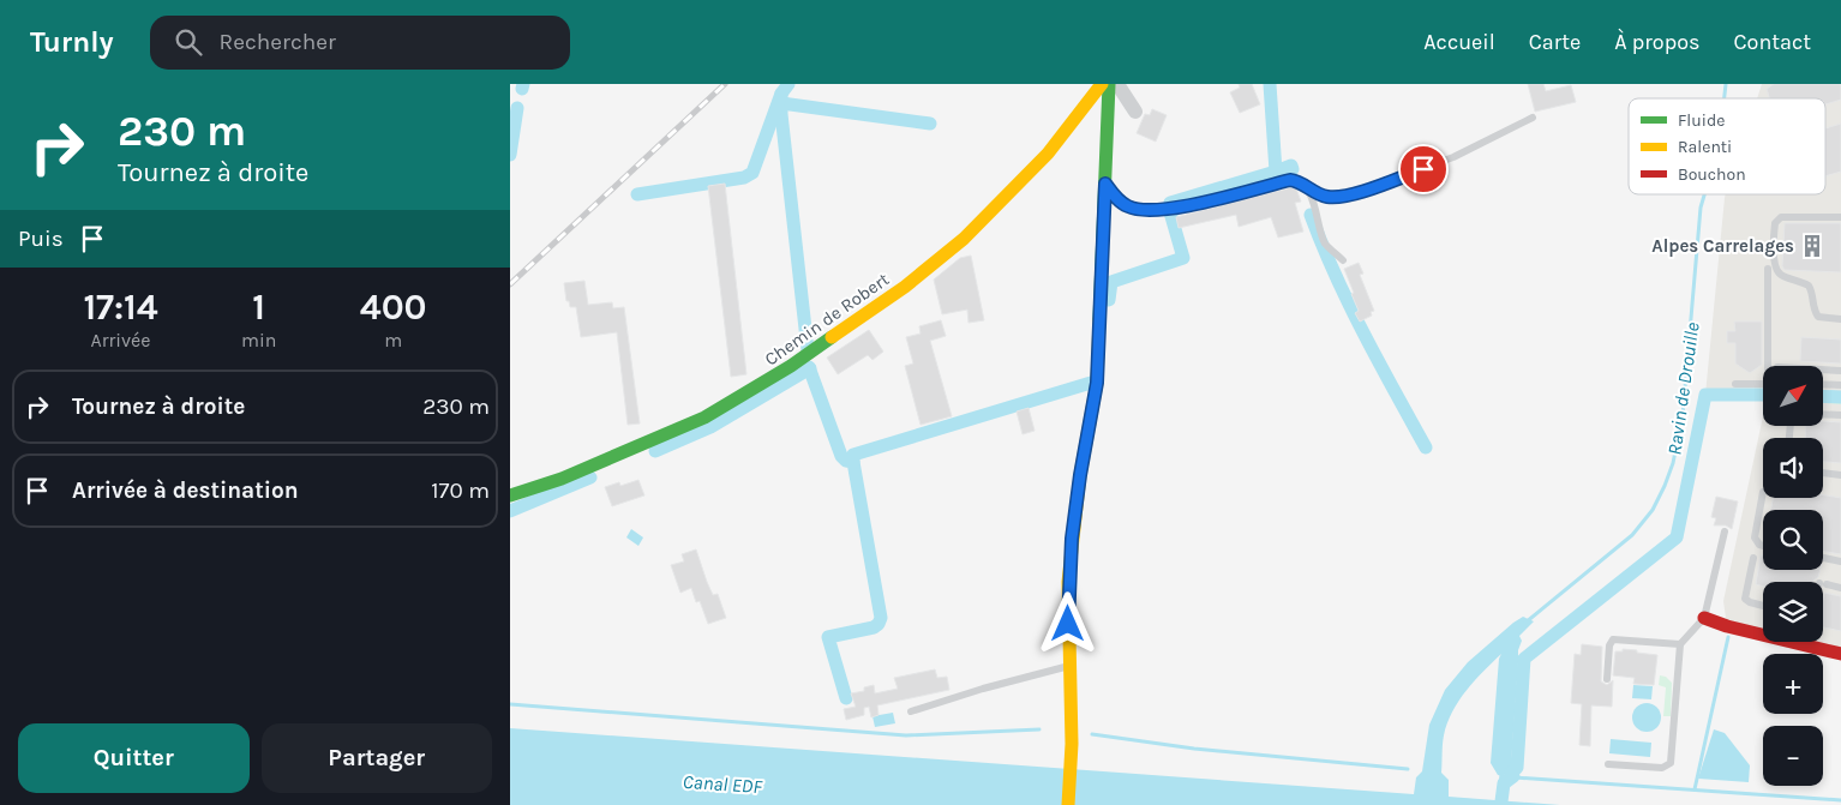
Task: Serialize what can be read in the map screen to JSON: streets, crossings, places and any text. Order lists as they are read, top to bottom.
{
  "streets": {
    "street": ["Chemin de Robert"]
  },
  "water": ["Ravin de Drouille", "Canal EDF"],
  "places": {
    "building": ["Alpes Carrelages"]
  },
  "legend": ["Fluide", "Ralenti", "Bouchon"],
  "north": "top right",
  "page": {
    "header": "Turnly",
    "search": "Rechercher",
    "nav": [
      "Accueil",
      "Carte",
      "À propos",
      "Contact"
    ],
    "turn": ["230 m", "Tournez à droite"],
    "then": "Puis",
    "eta": [
      "17:14",
      "Arrivée",
      "1",
      "min",
      "400",
      "m"
    ],
    "map_buttons": ["+", "−"],
    "list": [
      {
        "name": "Tournez à droite",
        "value": "230 m"
      },
      {
        "name": "Arrivée à destination",
        "value": "170 m"
      }
    ],
    "buttons": ["Quitter", "Partager"]
  }
}
